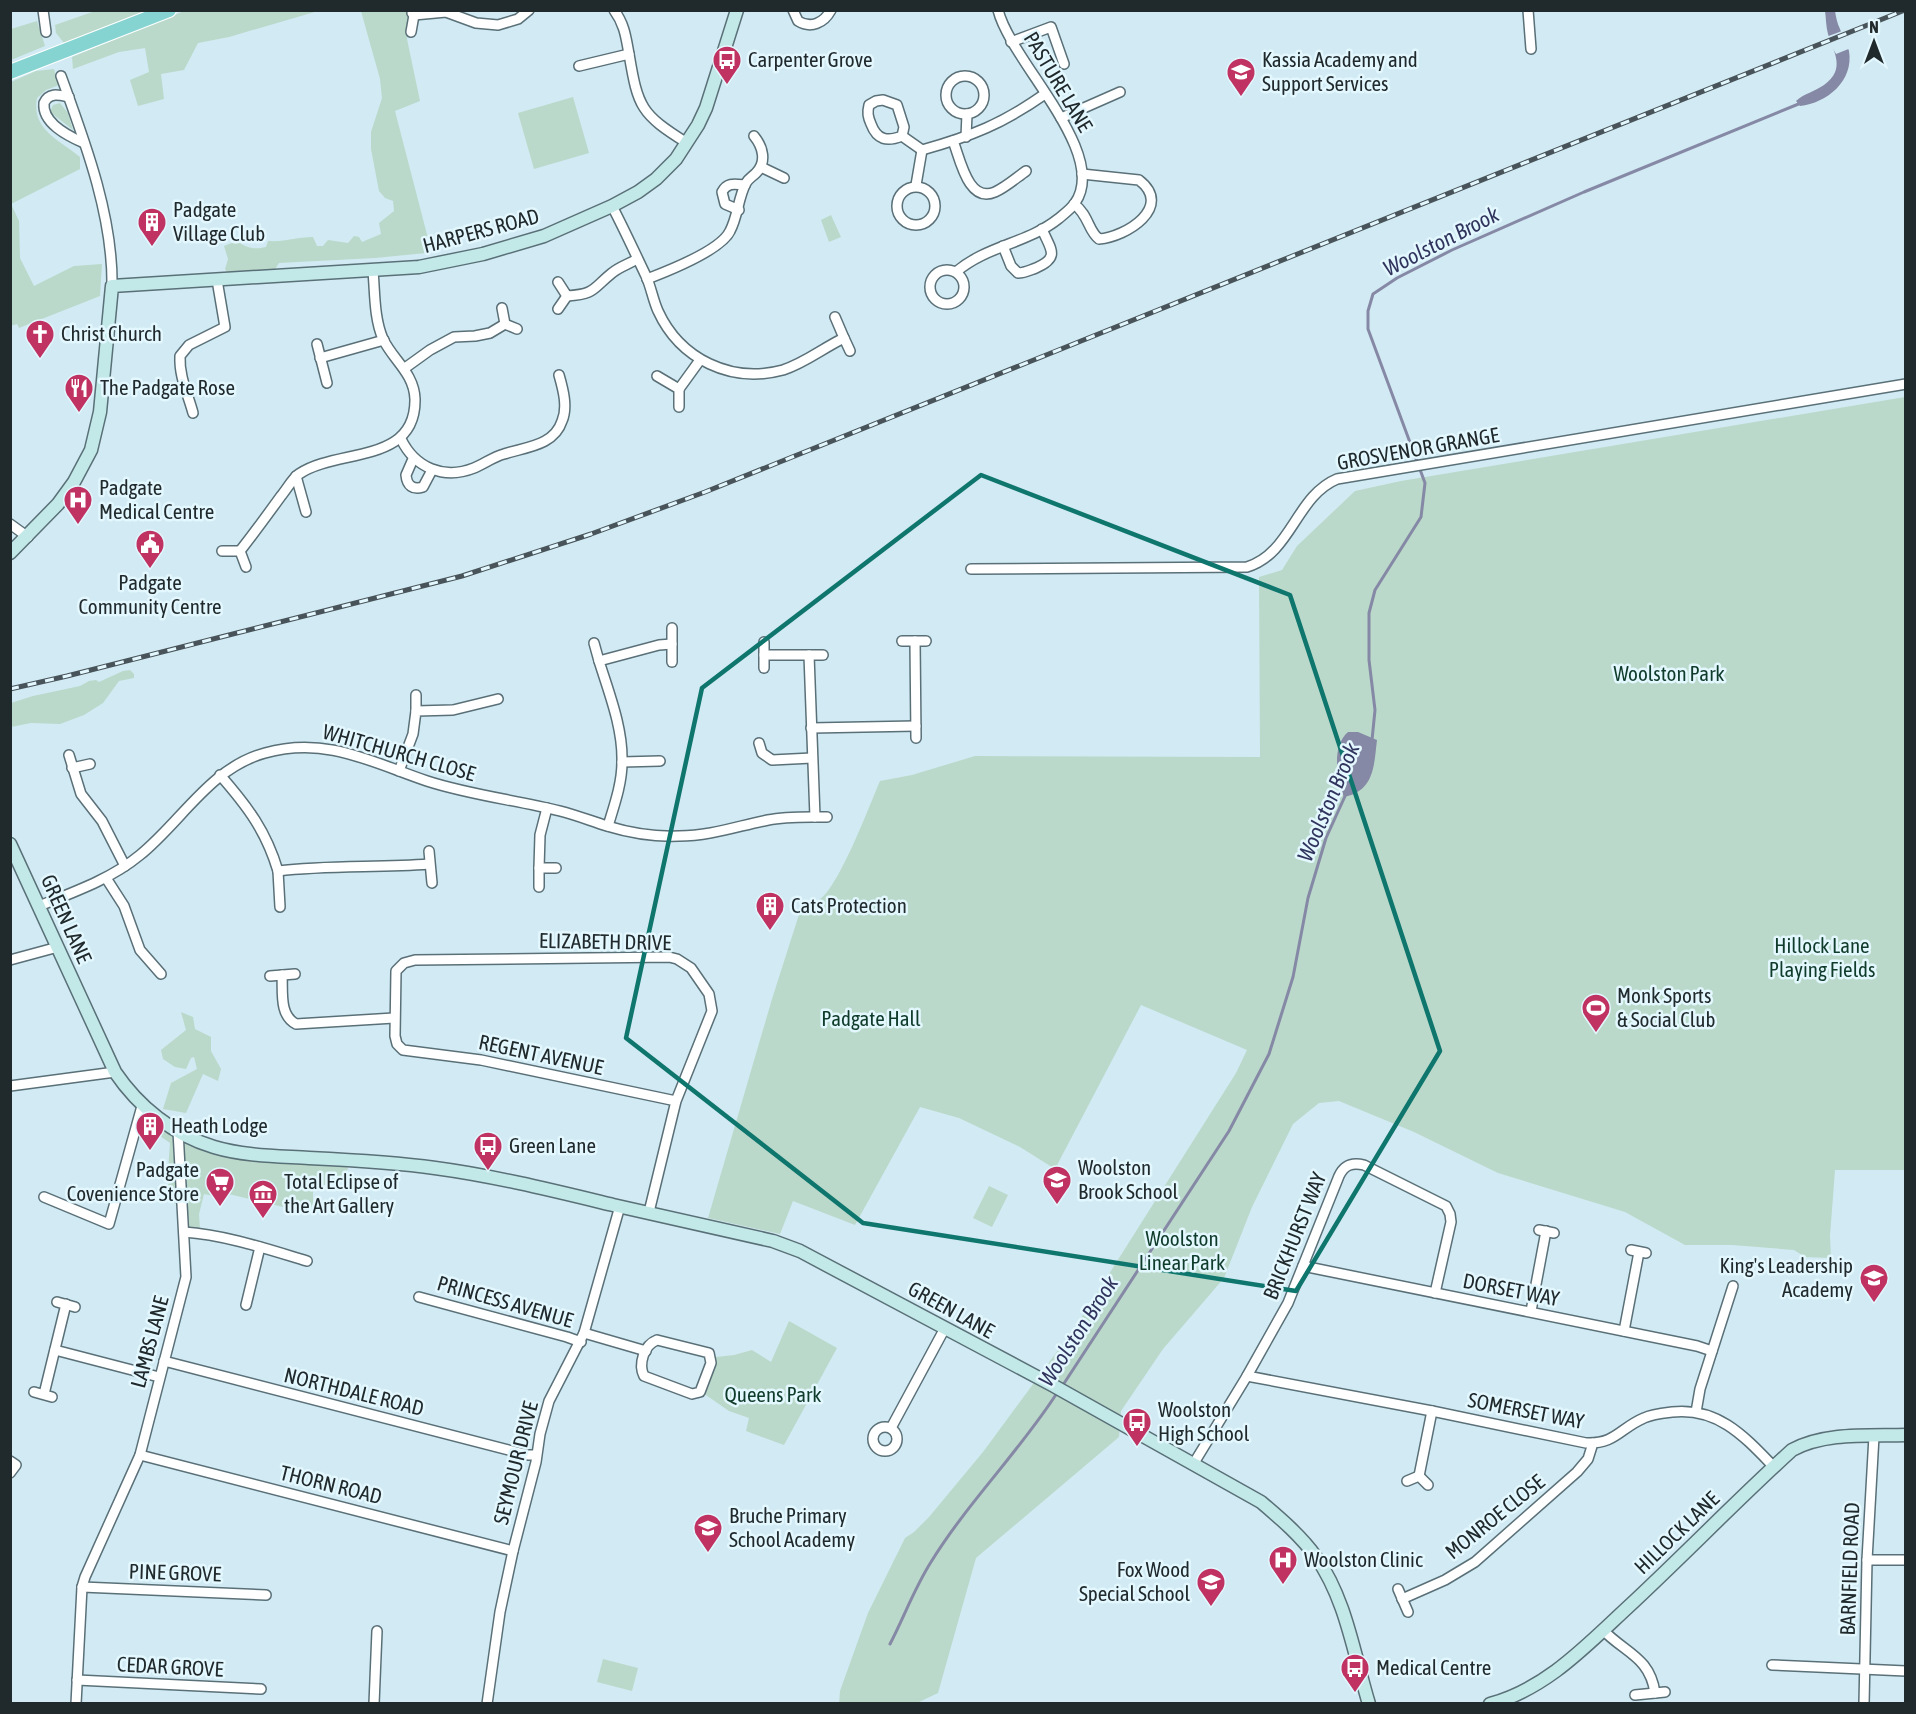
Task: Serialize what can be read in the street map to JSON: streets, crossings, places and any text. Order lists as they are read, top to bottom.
{
  "streets": {
    "street": [
      "PASTURE LANE",
      "HARPERS ROAD",
      "GROSVENOR GRANGE",
      "WHITCHURCH CLOSE",
      "GREEN LANE",
      "ELIZABETH DRIVE",
      "REGENT AVENUE",
      "BRICKHURST WAY",
      "DORSET WAY",
      "PRINCESS AVENUE",
      "LAMBS LANE",
      "NORTHDALE ROAD",
      "SOMERSET WAY",
      "SEYMOUR DRIVE",
      "THORN ROAD",
      "MONROE CLOSE",
      "HILLOCK LANE",
      "BARNFIELD ROAD",
      "PINE GROVE",
      "CEDAR GROVE"
    ]
  },
  "crossings": [
    ["WHITCHURCH CLOSE", "GREEN LANE"],
    ["GREEN LANE", "ELIZABETH DRIVE"],
    ["GREEN LANE", "BRICKHURST WAY"],
    ["GREEN LANE", "LAMBS LANE"],
    ["GREEN LANE", "SEYMOUR DRIVE"],
    ["ELIZABETH DRIVE", "REGENT AVENUE"],
    ["BRICKHURST WAY", "DORSET WAY"],
    ["BRICKHURST WAY", "SOMERSET WAY"],
    ["PRINCESS AVENUE", "SEYMOUR DRIVE"],
    ["LAMBS LANE", "NORTHDALE ROAD"],
    ["LAMBS LANE", "THORN ROAD"],
    ["LAMBS LANE", "PINE GROVE"],
    ["LAMBS LANE", "CEDAR GROVE"],
    ["NORTHDALE ROAD", "SEYMOUR DRIVE"],
    ["SOMERSET WAY", "MONROE CLOSE"],
    ["SOMERSET WAY", "HILLOCK LANE"],
    ["SEYMOUR DRIVE", "THORN ROAD"],
    ["HILLOCK LANE", "BARNFIELD ROAD"]
  ],
  "water": ["Woolston Brook"],
  "parks": [
    "Woolston Park",
    "Hillock Lane Playing Fields",
    "Padgate Hall",
    "Woolston Linear Park",
    "Queens Park"
  ],
  "places": {
    "bus stop": [
      "Carpenter Grove",
      "Green Lane",
      "Woolston High School",
      "Medical Centre"
    ],
    "school or university": [
      "Kassia Academy and Support Services",
      "Woolston Brook School",
      "King's Leadership Academy",
      "Bruche Primary School Academy",
      "Fox Wood Special School"
    ],
    "building": ["Padgate Village Club", "Cats Protection", "Heath Lodge"],
    "church": ["Christ Church"],
    "restaurant": ["The Padgate Rose"],
    "hospital": ["Padgate Medical Centre", "Woolston Clinic"],
    "public building": ["Padgate Community Centre"],
    "sports": ["Monk Sports & Social Club"],
    "supermarket": ["Padgate Covenience Store"],
    "museum": ["Total Eclipse of the Art Gallery"]
  },
  "north": "top"
}
